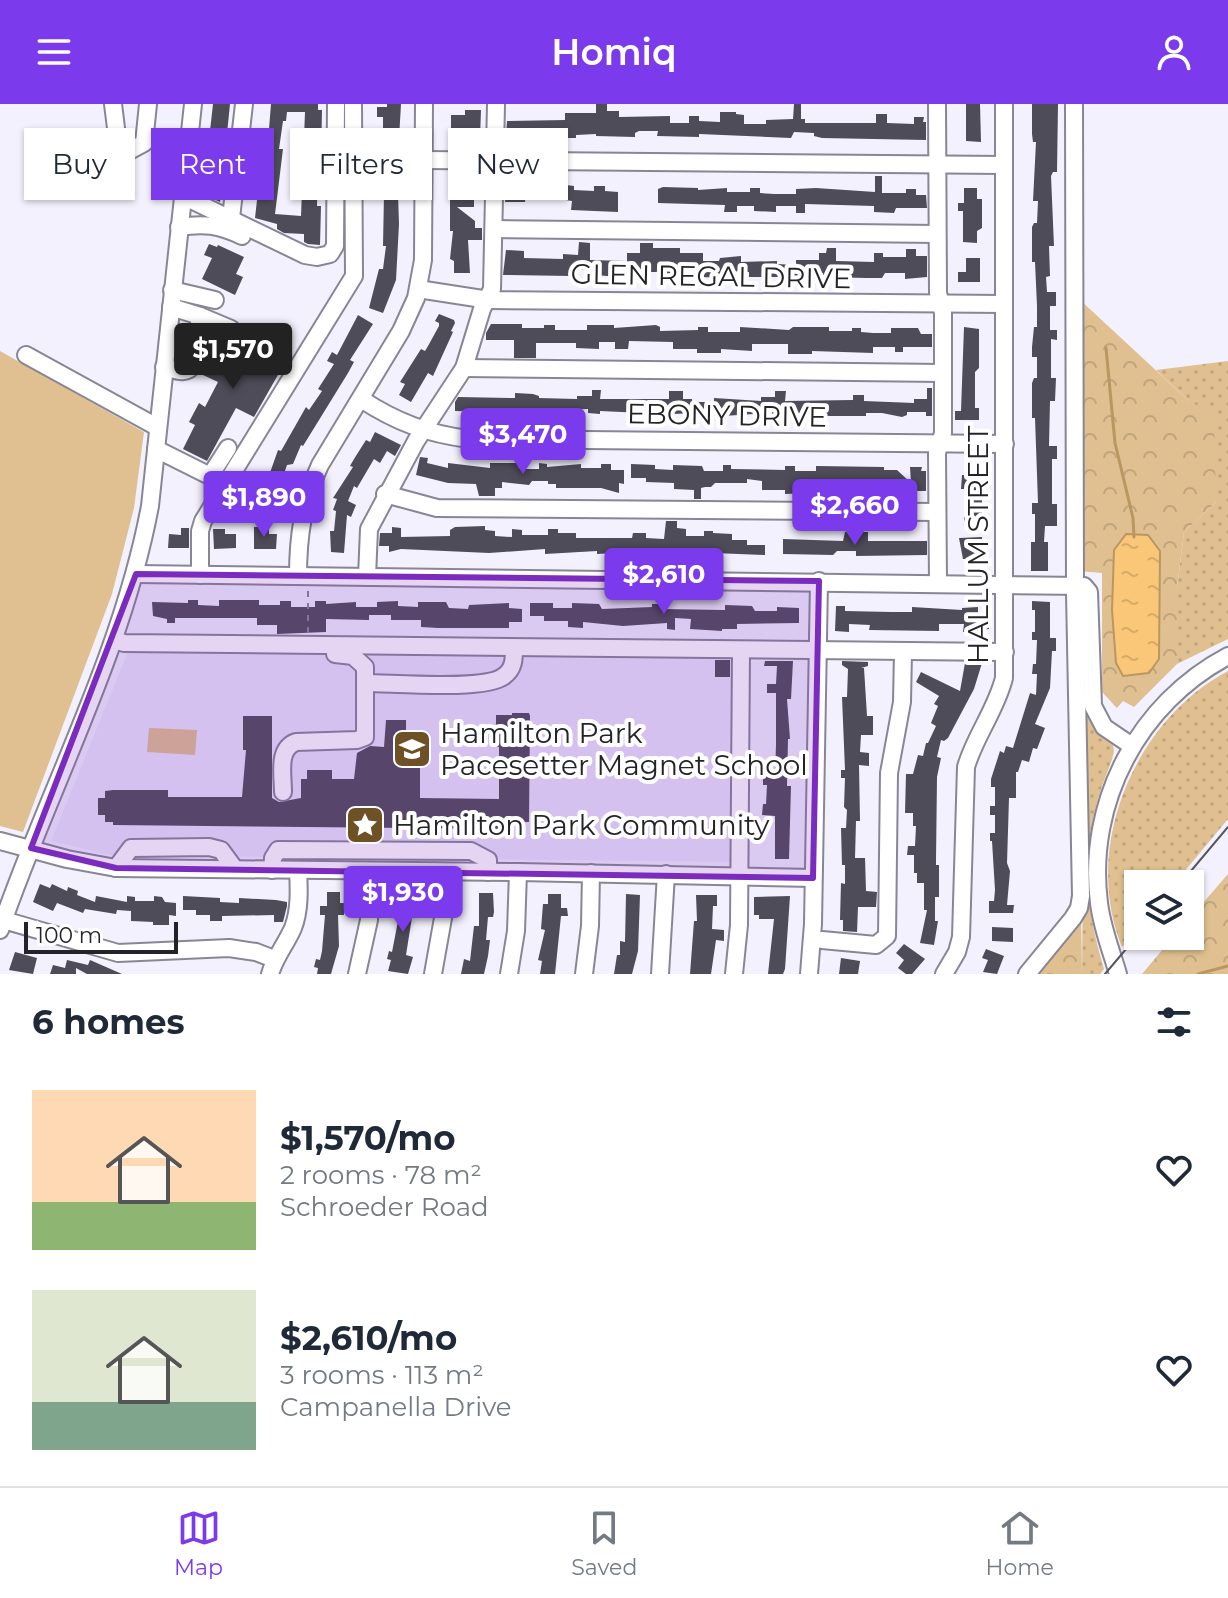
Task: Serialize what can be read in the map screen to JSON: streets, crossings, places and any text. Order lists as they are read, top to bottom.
{
  "streets": {
    "street": ["GLEN REGAL DRIVE", "EBONY DRIVE", "HALLUM STREET"]
  },
  "crossings": [
    ["GLEN REGAL DRIVE", "HALLUM STREET"],
    ["EBONY DRIVE", "HALLUM STREET"]
  ],
  "places": {
    "school or university": ["Hamilton Park Pacesetter Magnet School"],
    "place": ["Hamilton Park Community"]
  },
  "scale_bar": "100 m",
  "page": {
    "header": "Homiq",
    "chip": [
      "Buy",
      "Rent",
      "Filters",
      "New"
    ],
    "price": [
      "$1,570",
      "$3,470",
      "$1,890",
      "$2,660",
      "$2,610",
      "$1,930"
    ],
    "scale": "100 m",
    "heading": "6 homes",
    "list": [
      {
        "name": "$1,570/mo",
        "note": "2 rooms · 78 m² · Schroeder Road"
      },
      {
        "name": "$2,610/mo",
        "note": "3 rooms · 113 m² · Campanella Drive"
      }
    ],
    "tabs": ["Map", "Saved", "Home"]
  }
}
